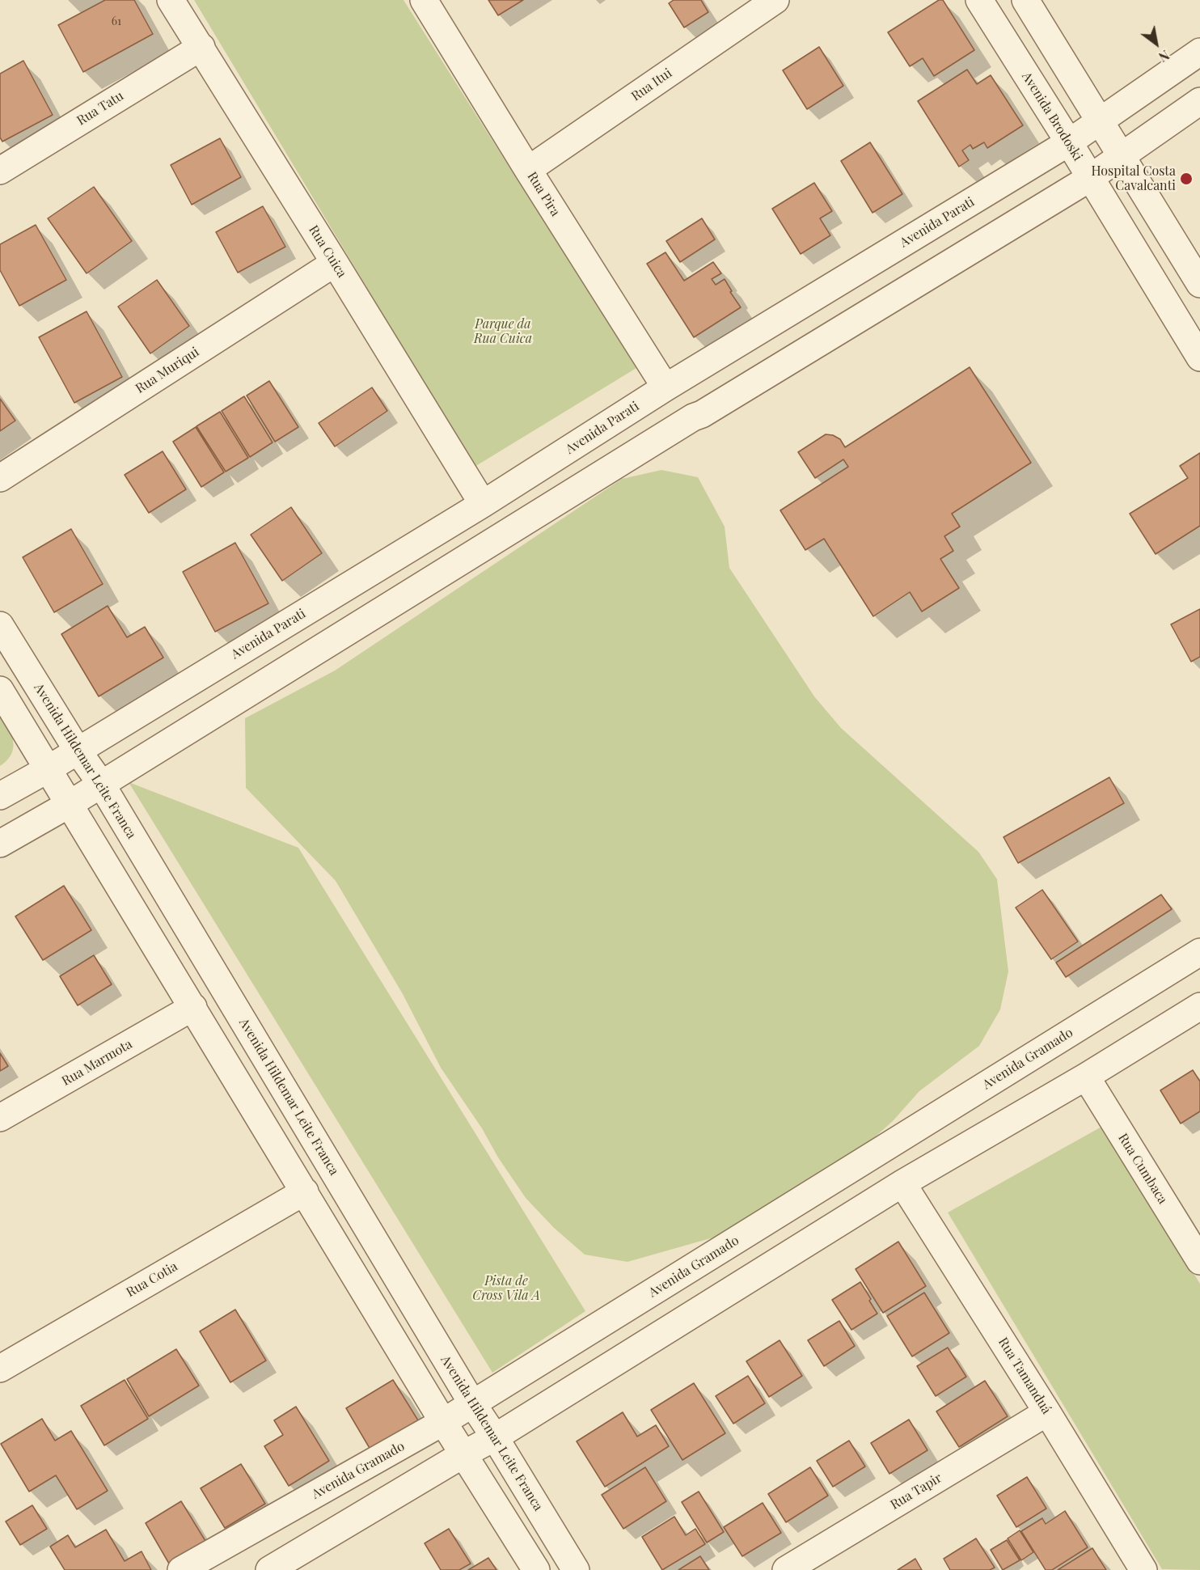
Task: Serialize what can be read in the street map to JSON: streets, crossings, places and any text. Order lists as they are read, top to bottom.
{
  "streets": {
    "street": [
      "Rua Itui",
      "Rua Tatu",
      "Avenida Brodoski",
      "Rua Pira",
      "Avenida Parati",
      "Rua Cuica",
      "Rua Muriqui",
      "Avenida Hildemar Leite Franca",
      "Avenida Gramado",
      "Rua Marmota",
      "Rua Cumbaca",
      "Rua Cotia",
      "Rua Tamanduá",
      "Rua Tapir"
    ]
  },
  "crossings": [
    ["Rua Itui", "Rua Pira"],
    ["Rua Tatu", "Rua Cuica"],
    ["Avenida Brodoski", "Avenida Parati"],
    ["Rua Pira", "Avenida Parati"],
    ["Avenida Parati", "Rua Cuica"],
    ["Avenida Parati", "Avenida Hildemar Leite Franca"],
    ["Rua Cuica", "Rua Muriqui"],
    ["Avenida Hildemar Leite Franca", "Avenida Gramado"],
    ["Rua Tamanduá", "Rua Tapir"]
  ],
  "parks": ["Parque da Rua Cuica", "Pista de Cross Vila A"],
  "places": ["Hospital Costa Cavalcanti"],
  "house_numbers": ["61"],
  "north": "bottom right"
}
